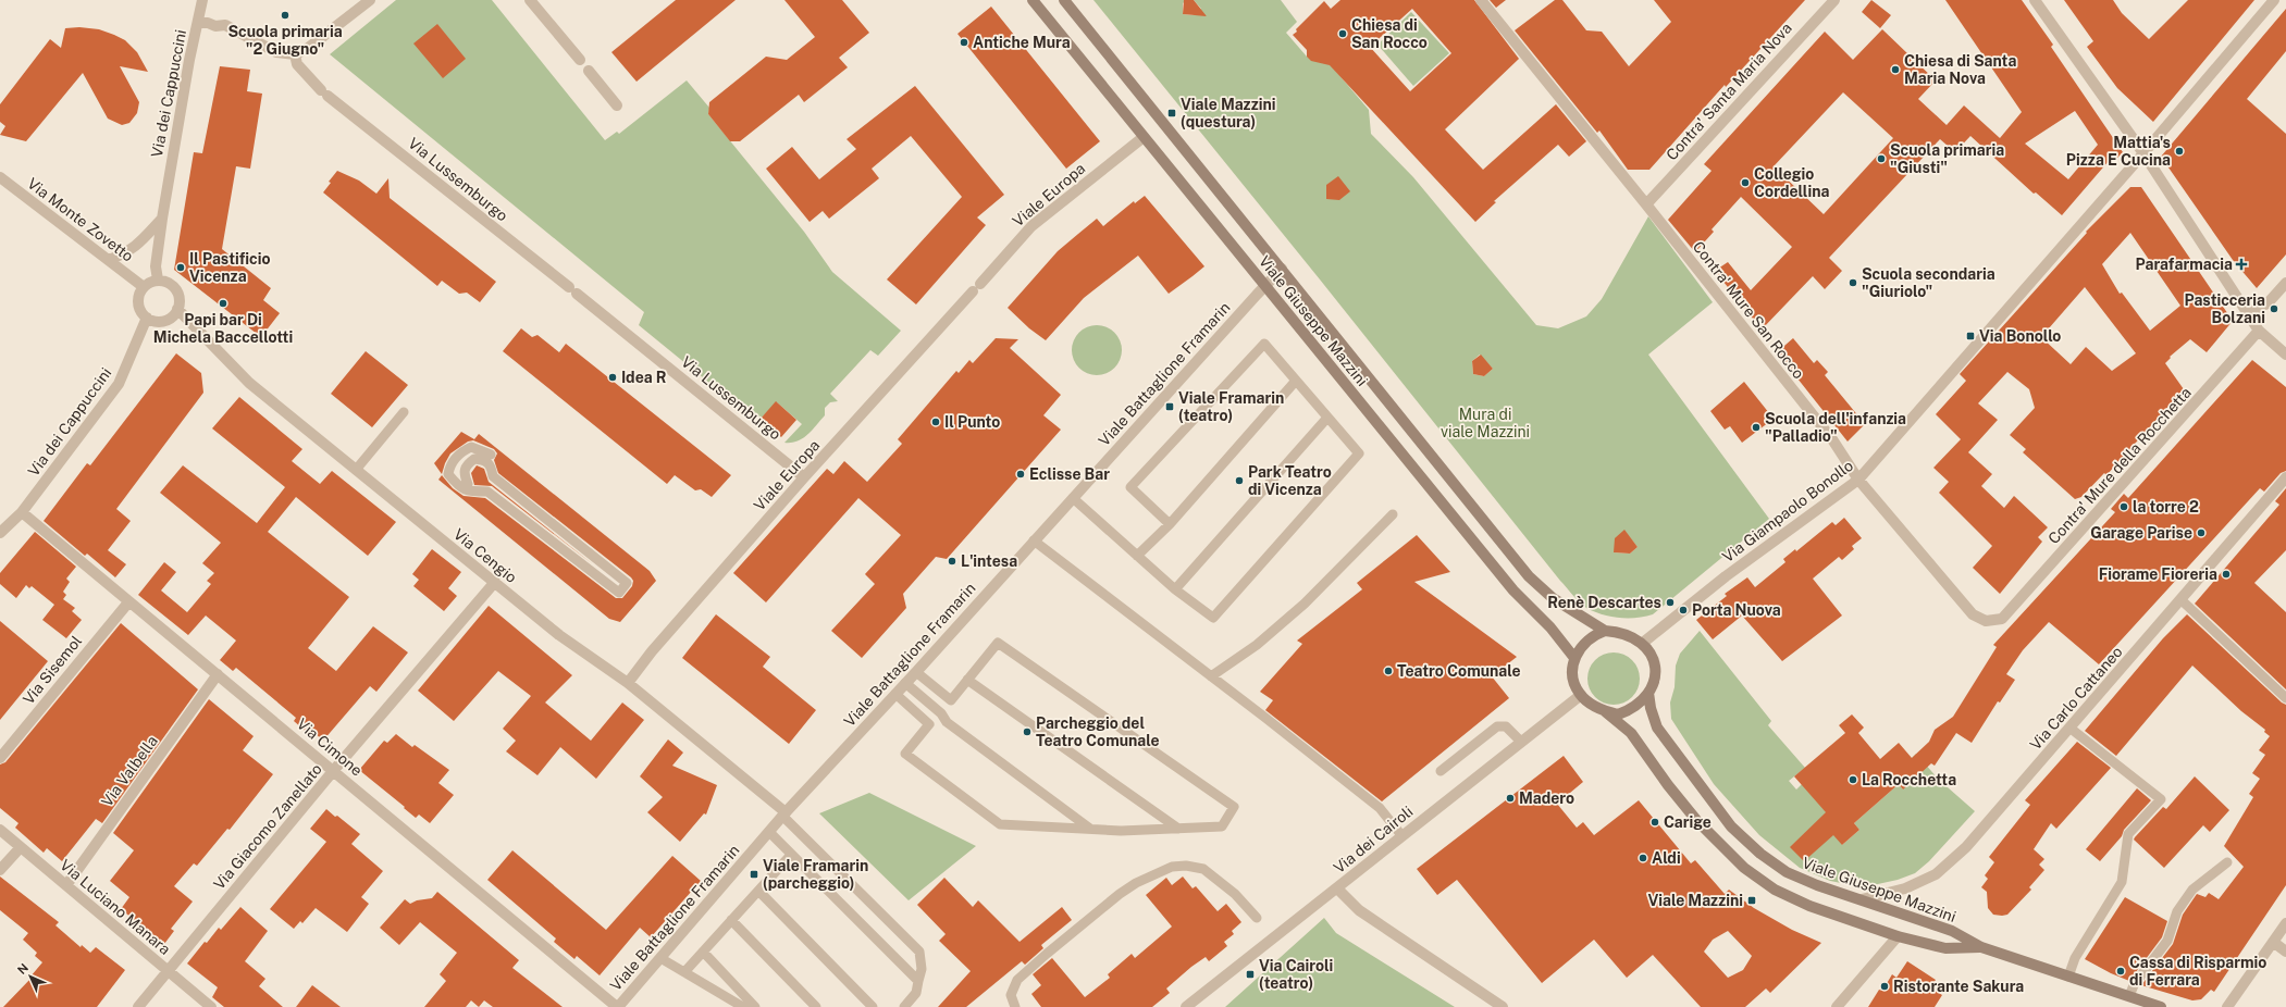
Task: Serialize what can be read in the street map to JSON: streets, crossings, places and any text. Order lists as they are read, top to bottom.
{
  "streets": {
    "main road": ["Viale Giuseppe Mazzini"],
    "street": [
      "Contra' Santa Maria Nova",
      "Via dei Cappuccini",
      "Via Lussemburgo",
      "Viale Europa",
      "Via Monte Zovetto",
      "Contra' Mure San Rocco",
      "Viale Battaglione Framarin",
      "Contra' Mure della Rocchetta",
      "Via Giampaolo Bonollo",
      "Via Cengio",
      "Via Sisemol",
      "Via Carlo Cattaneo",
      "Via Cimone",
      "Via Valbella",
      "Via Giacomo Zanellato",
      "Via dei Cairoli",
      "Via Luciano Manara"
    ]
  },
  "crossings": [
    ["Contra' Santa Maria Nova", "Contra' Mure San Rocco"],
    ["Via dei Cappuccini", "Via Monte Zovetto"],
    ["Via dei Cappuccini", "Via Cengio"],
    ["Via dei Cappuccini", "Via Cimone"],
    ["Via Lussemburgo", "Viale Europa"],
    ["Viale Europa", "Viale Giuseppe Mazzini"],
    ["Viale Europa", "Via Cengio"],
    ["Via Monte Zovetto", "Via Cengio"],
    ["Contra' Mure San Rocco", "Contra' Mure della Rocchetta"],
    ["Contra' Mure San Rocco", "Via Giampaolo Bonollo"],
    ["Viale Giuseppe Mazzini", "Viale Battaglione Framarin"],
    ["Viale Giuseppe Mazzini", "Via Giampaolo Bonollo"],
    ["Viale Giuseppe Mazzini", "Via Carlo Cattaneo"],
    ["Viale Giuseppe Mazzini", "Via dei Cairoli"],
    ["Viale Battaglione Framarin", "Via Cengio"],
    ["Viale Battaglione Framarin", "Via Cimone"],
    ["Via Giampaolo Bonollo", "Via dei Cairoli"],
    ["Via Cengio", "Via Giacomo Zanellato"],
    ["Via Sisemol", "Via Cimone"],
    ["Via Cimone", "Via Valbella"],
    ["Via Cimone", "Via Giacomo Zanellato"],
    ["Via Valbella", "Via Luciano Manara"],
    ["Via Giacomo Zanellato", "Via Luciano Manara"]
  ],
  "parks": ["Mura di viale Mazzini"],
  "places": {
    "other": [
      "Scuola primaria \"2 Giugno\"",
      "Chiesa di San Rocco",
      "Antiche Mura",
      "Chiesa di Santa Maria Nova",
      "Mattia's Pizza E Cucina",
      "Scuola primaria \"Giusti\"",
      "Collegio Cordellina",
      "Il Pastificio Vicenza",
      "Scuola secondaria \"Giuriolo\"",
      "Papi bar Di Michela Baccellotti",
      "Pasticceria Bolzani",
      "Idea R",
      "Il Punto",
      "Scuola dell'infanzia \"Palladio\"",
      "Eclisse Bar",
      "Park Teatro di Vicenza",
      "la torre 2",
      "Garage Parise",
      "L'intesa",
      "Fiorame Fioreria",
      "Renè Descartes",
      "Porta Nuova",
      "Teatro Comunale",
      "Parcheggio del Teatro Comunale",
      "La Rocchetta",
      "Madero",
      "Carige",
      "Aldi",
      "Cassa di Risparmio di Ferrara",
      "Ristorante Sakura"
    ],
    "transit": [
      "Viale Mazzini (questura)",
      "Via Bonollo",
      "Viale Framarin (teatro)",
      "Viale Framarin (parcheggio)",
      "Viale Mazzini",
      "Via Cairoli (teatro)"
    ],
    "health": ["Parafarmacia"]
  },
  "north": "top left"
}
